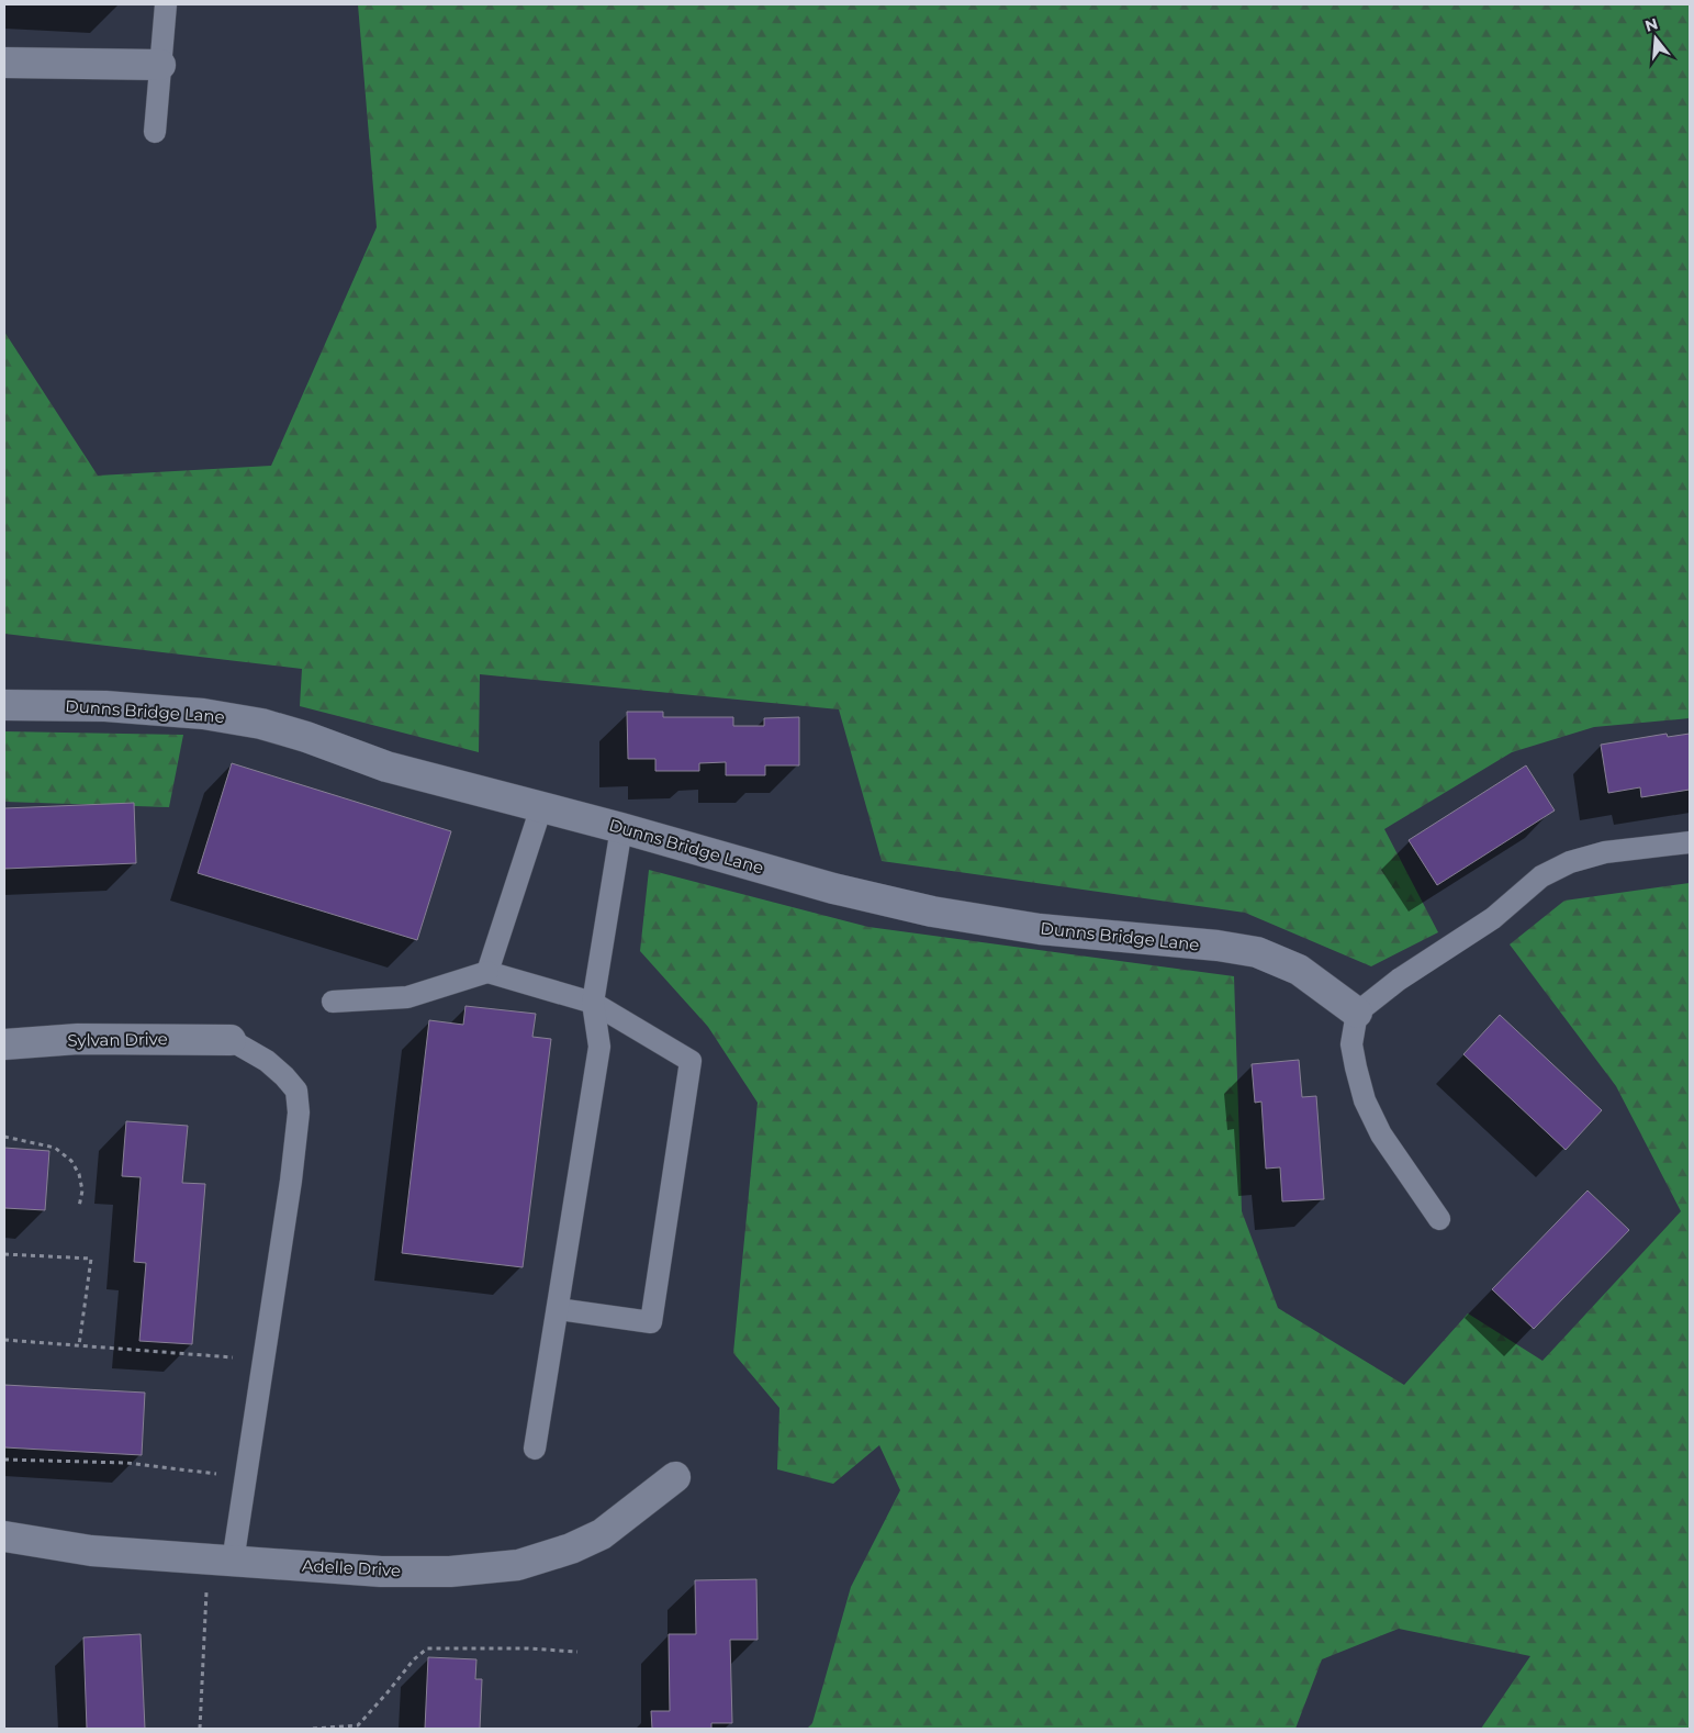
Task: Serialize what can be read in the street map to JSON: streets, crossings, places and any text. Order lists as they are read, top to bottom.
{
  "streets": {
    "street": ["Dunns Bridge Lane", "Sylvan Drive", "Adelle Drive"]
  },
  "north": "top"
}
